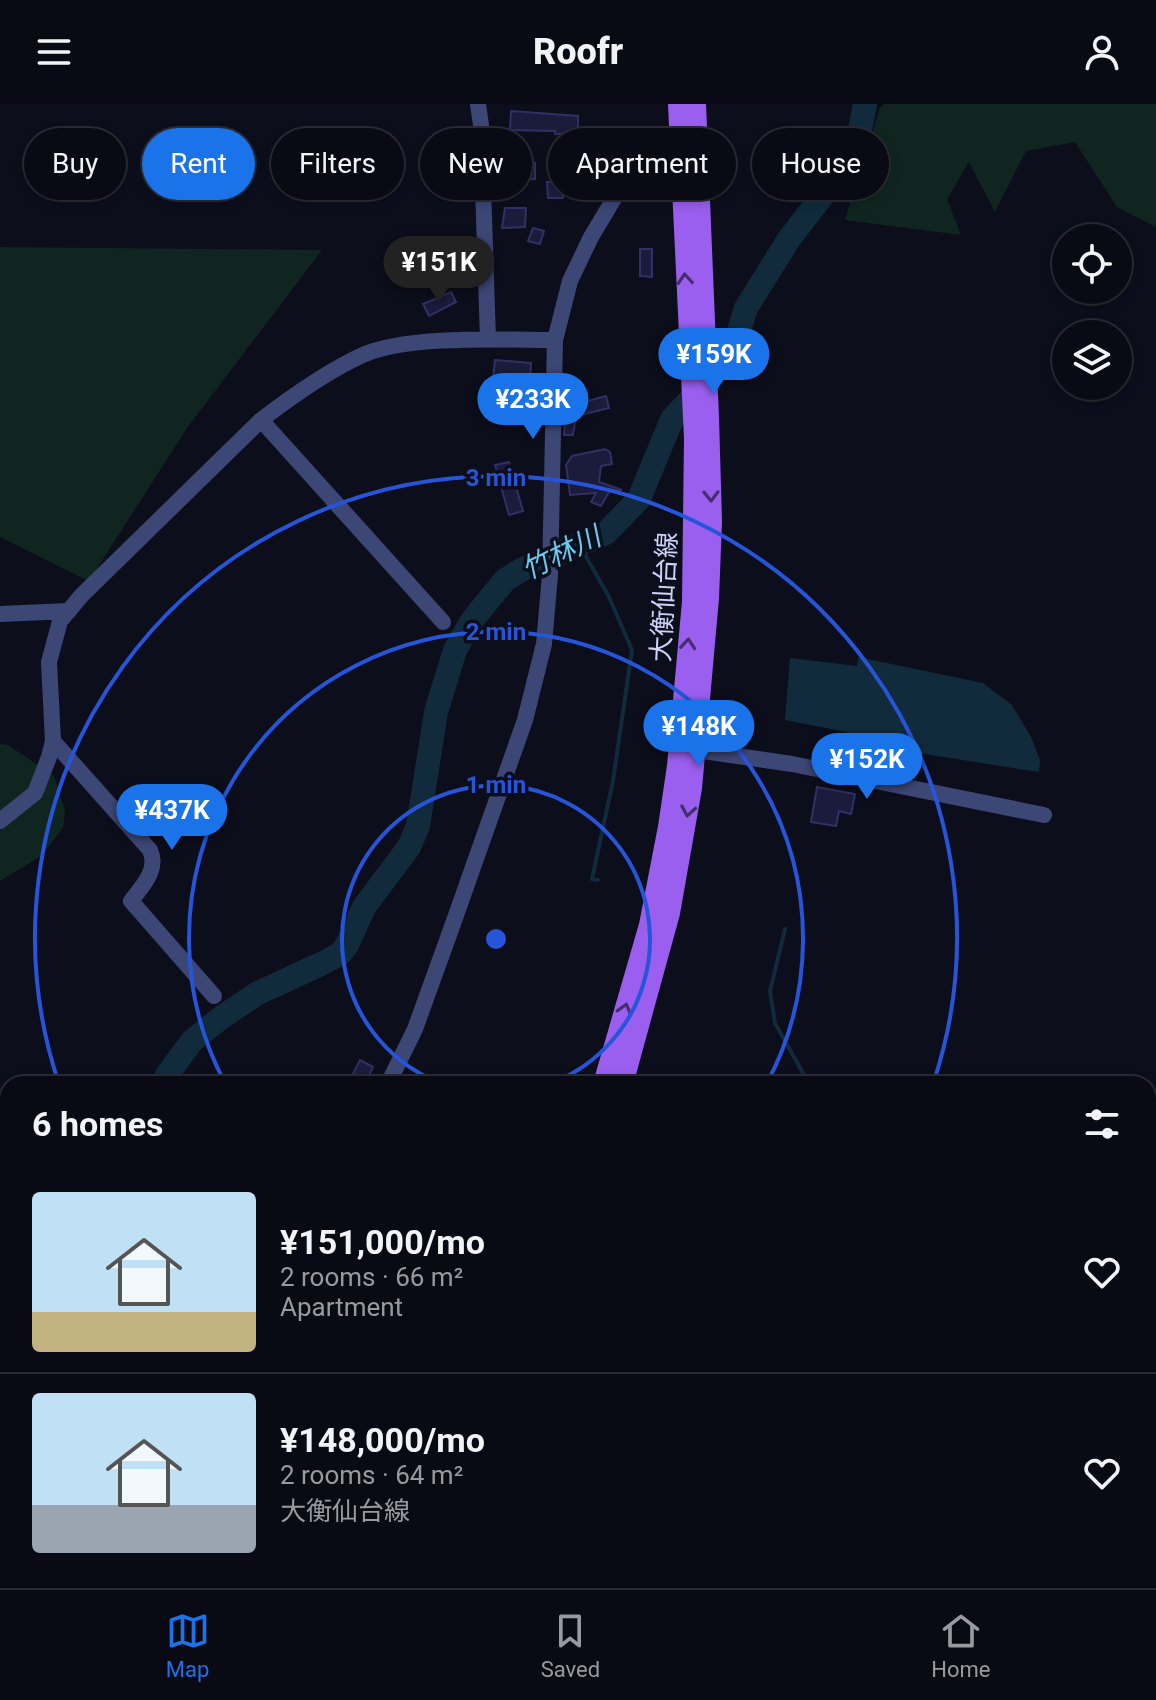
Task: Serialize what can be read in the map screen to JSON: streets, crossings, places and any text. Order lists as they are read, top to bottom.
{
  "streets": {
    "main road": ["大衡仙台線"]
  },
  "water": ["竹林川"],
  "page": {
    "header": "Roofr",
    "chip": [
      "Buy",
      "Rent",
      "Filters",
      "New",
      "Apartment",
      "House"
    ],
    "price": [
      "¥151K",
      "¥159K",
      "¥233K",
      "¥148K",
      "¥152K",
      "¥437K"
    ],
    "heading": "6 homes",
    "list": [
      {
        "name": "¥151,000/mo",
        "note": "2 rooms · 66 m² · Apartment"
      },
      {
        "name": "¥148,000/mo",
        "note": "2 rooms · 64 m² · 大衡仙台線"
      }
    ],
    "tabs": ["Map", "Saved", "Home"]
  },
  "rings": ["3 min", "2 min", "1 min"]
}
